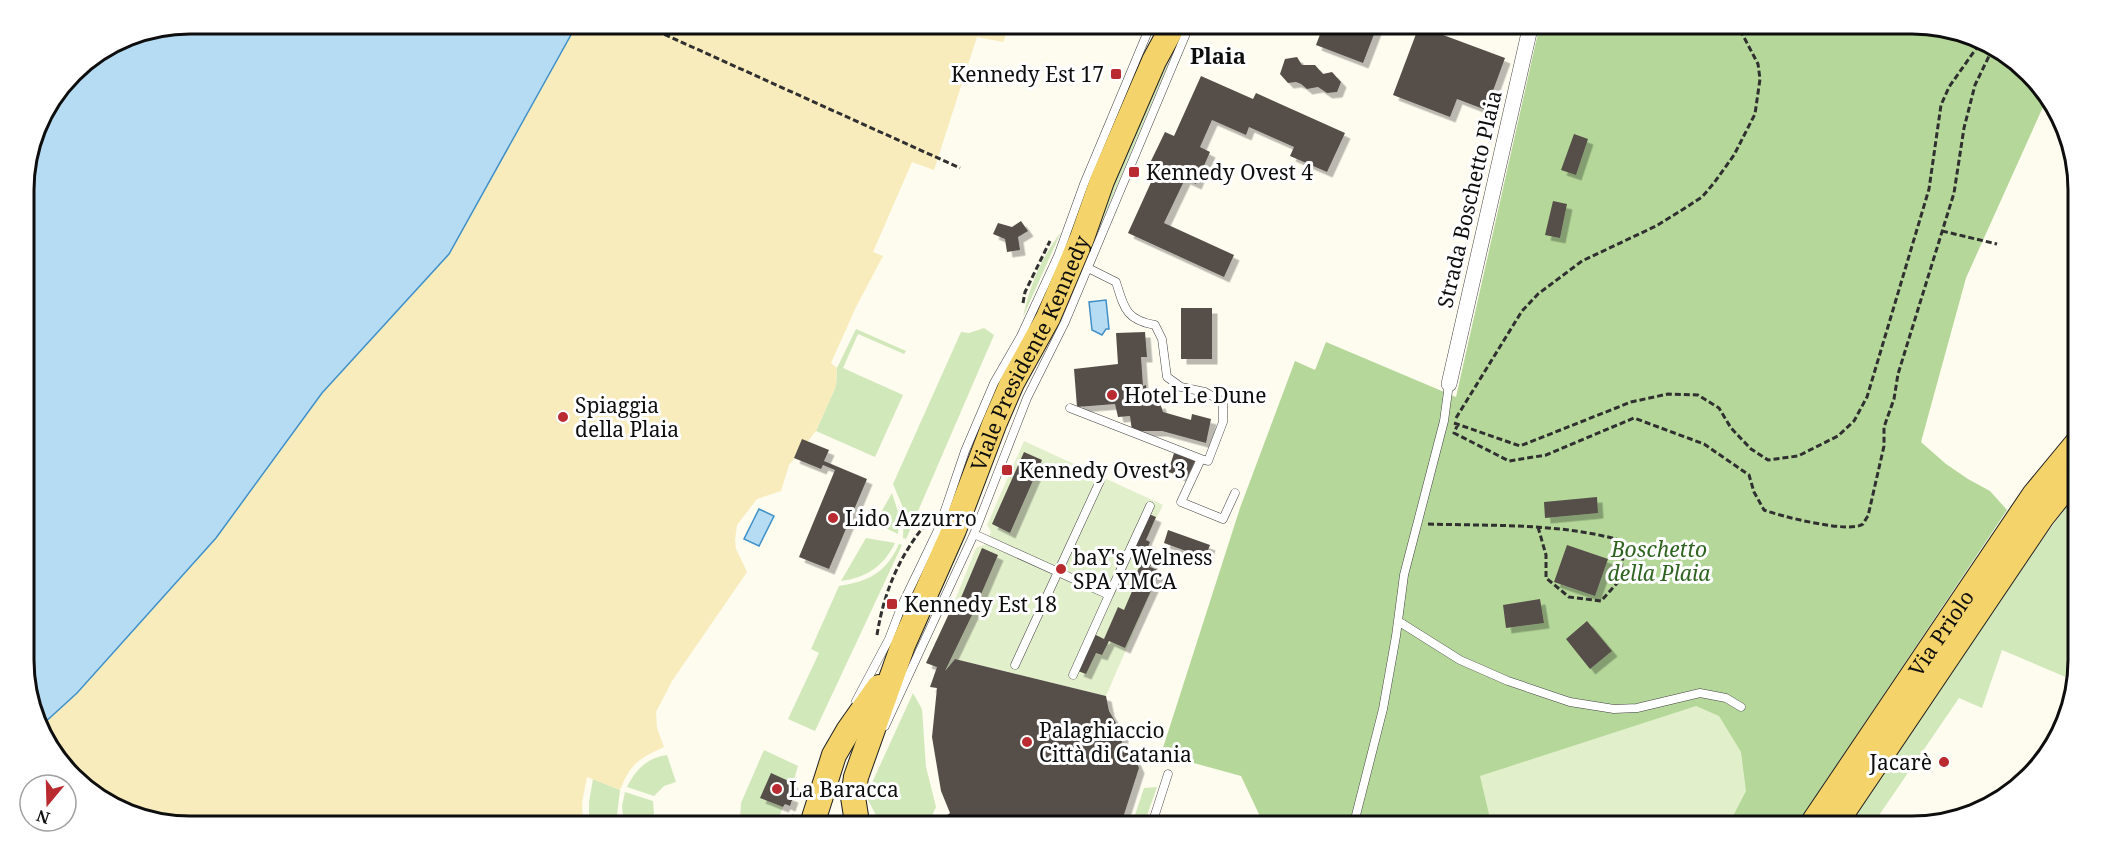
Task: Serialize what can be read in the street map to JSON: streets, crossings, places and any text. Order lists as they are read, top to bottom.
{
  "streets": {
    "main road": ["Viale Presidente Kennedy", "Via Priolo"],
    "street": ["Strada Boschetto Plaia"]
  },
  "districts": ["Plaia"],
  "parks": ["Boschetto della Plaia"],
  "places": {
    "transit": [
      "Kennedy Est 17",
      "Kennedy Ovest 4",
      "Kennedy Ovest 3",
      "Kennedy Est 18"
    ],
    "other": [
      "Hotel Le Dune",
      "Spiaggia della Plaia",
      "Lido Azzurro",
      "baY's Welness SPA YMCA",
      "Palaghiaccio Città di Catania",
      "Jacarè",
      "La Baracca"
    ]
  },
  "north": "bottom"
}
